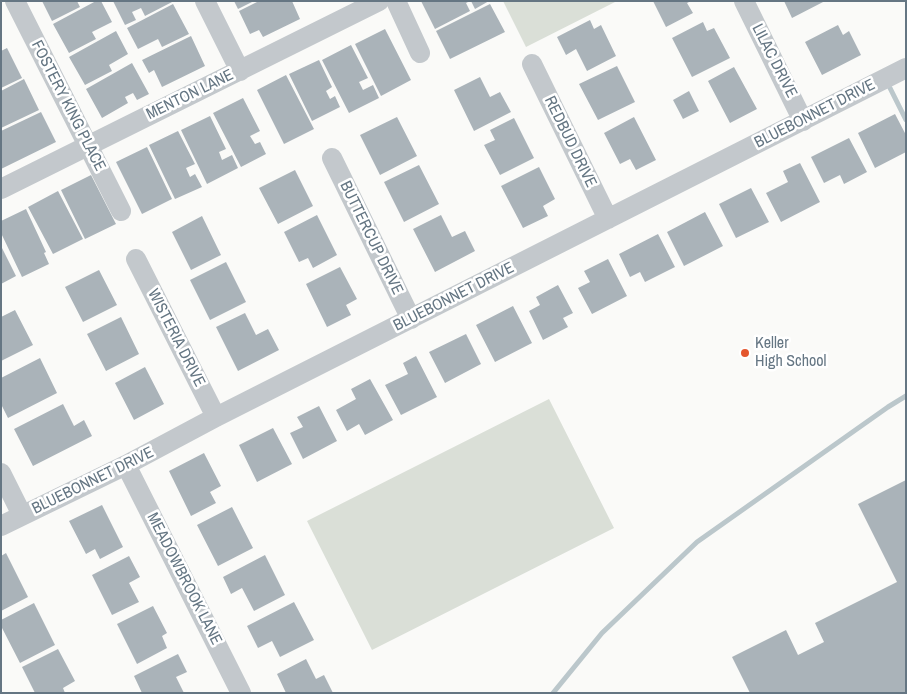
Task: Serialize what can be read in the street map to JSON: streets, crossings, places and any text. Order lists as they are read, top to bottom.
{
  "streets": {
    "street": [
      "LILAC DRIVE",
      "MENTON LANE",
      "FOSTERY KING PLACE",
      "BLUEBONNET DRIVE",
      "REDBUD DRIVE",
      "BUTTERCUP DRIVE",
      "WISTERIA DRIVE",
      "MEADOWBROOK LANE"
    ]
  },
  "crossings": [
    ["LILAC DRIVE", "BLUEBONNET DRIVE"],
    ["MENTON LANE", "FOSTERY KING PLACE"],
    ["BLUEBONNET DRIVE", "REDBUD DRIVE"],
    ["BLUEBONNET DRIVE", "BUTTERCUP DRIVE"],
    ["BLUEBONNET DRIVE", "WISTERIA DRIVE"],
    ["BLUEBONNET DRIVE", "MEADOWBROOK LANE"]
  ],
  "places": ["Keller High School"]
}
